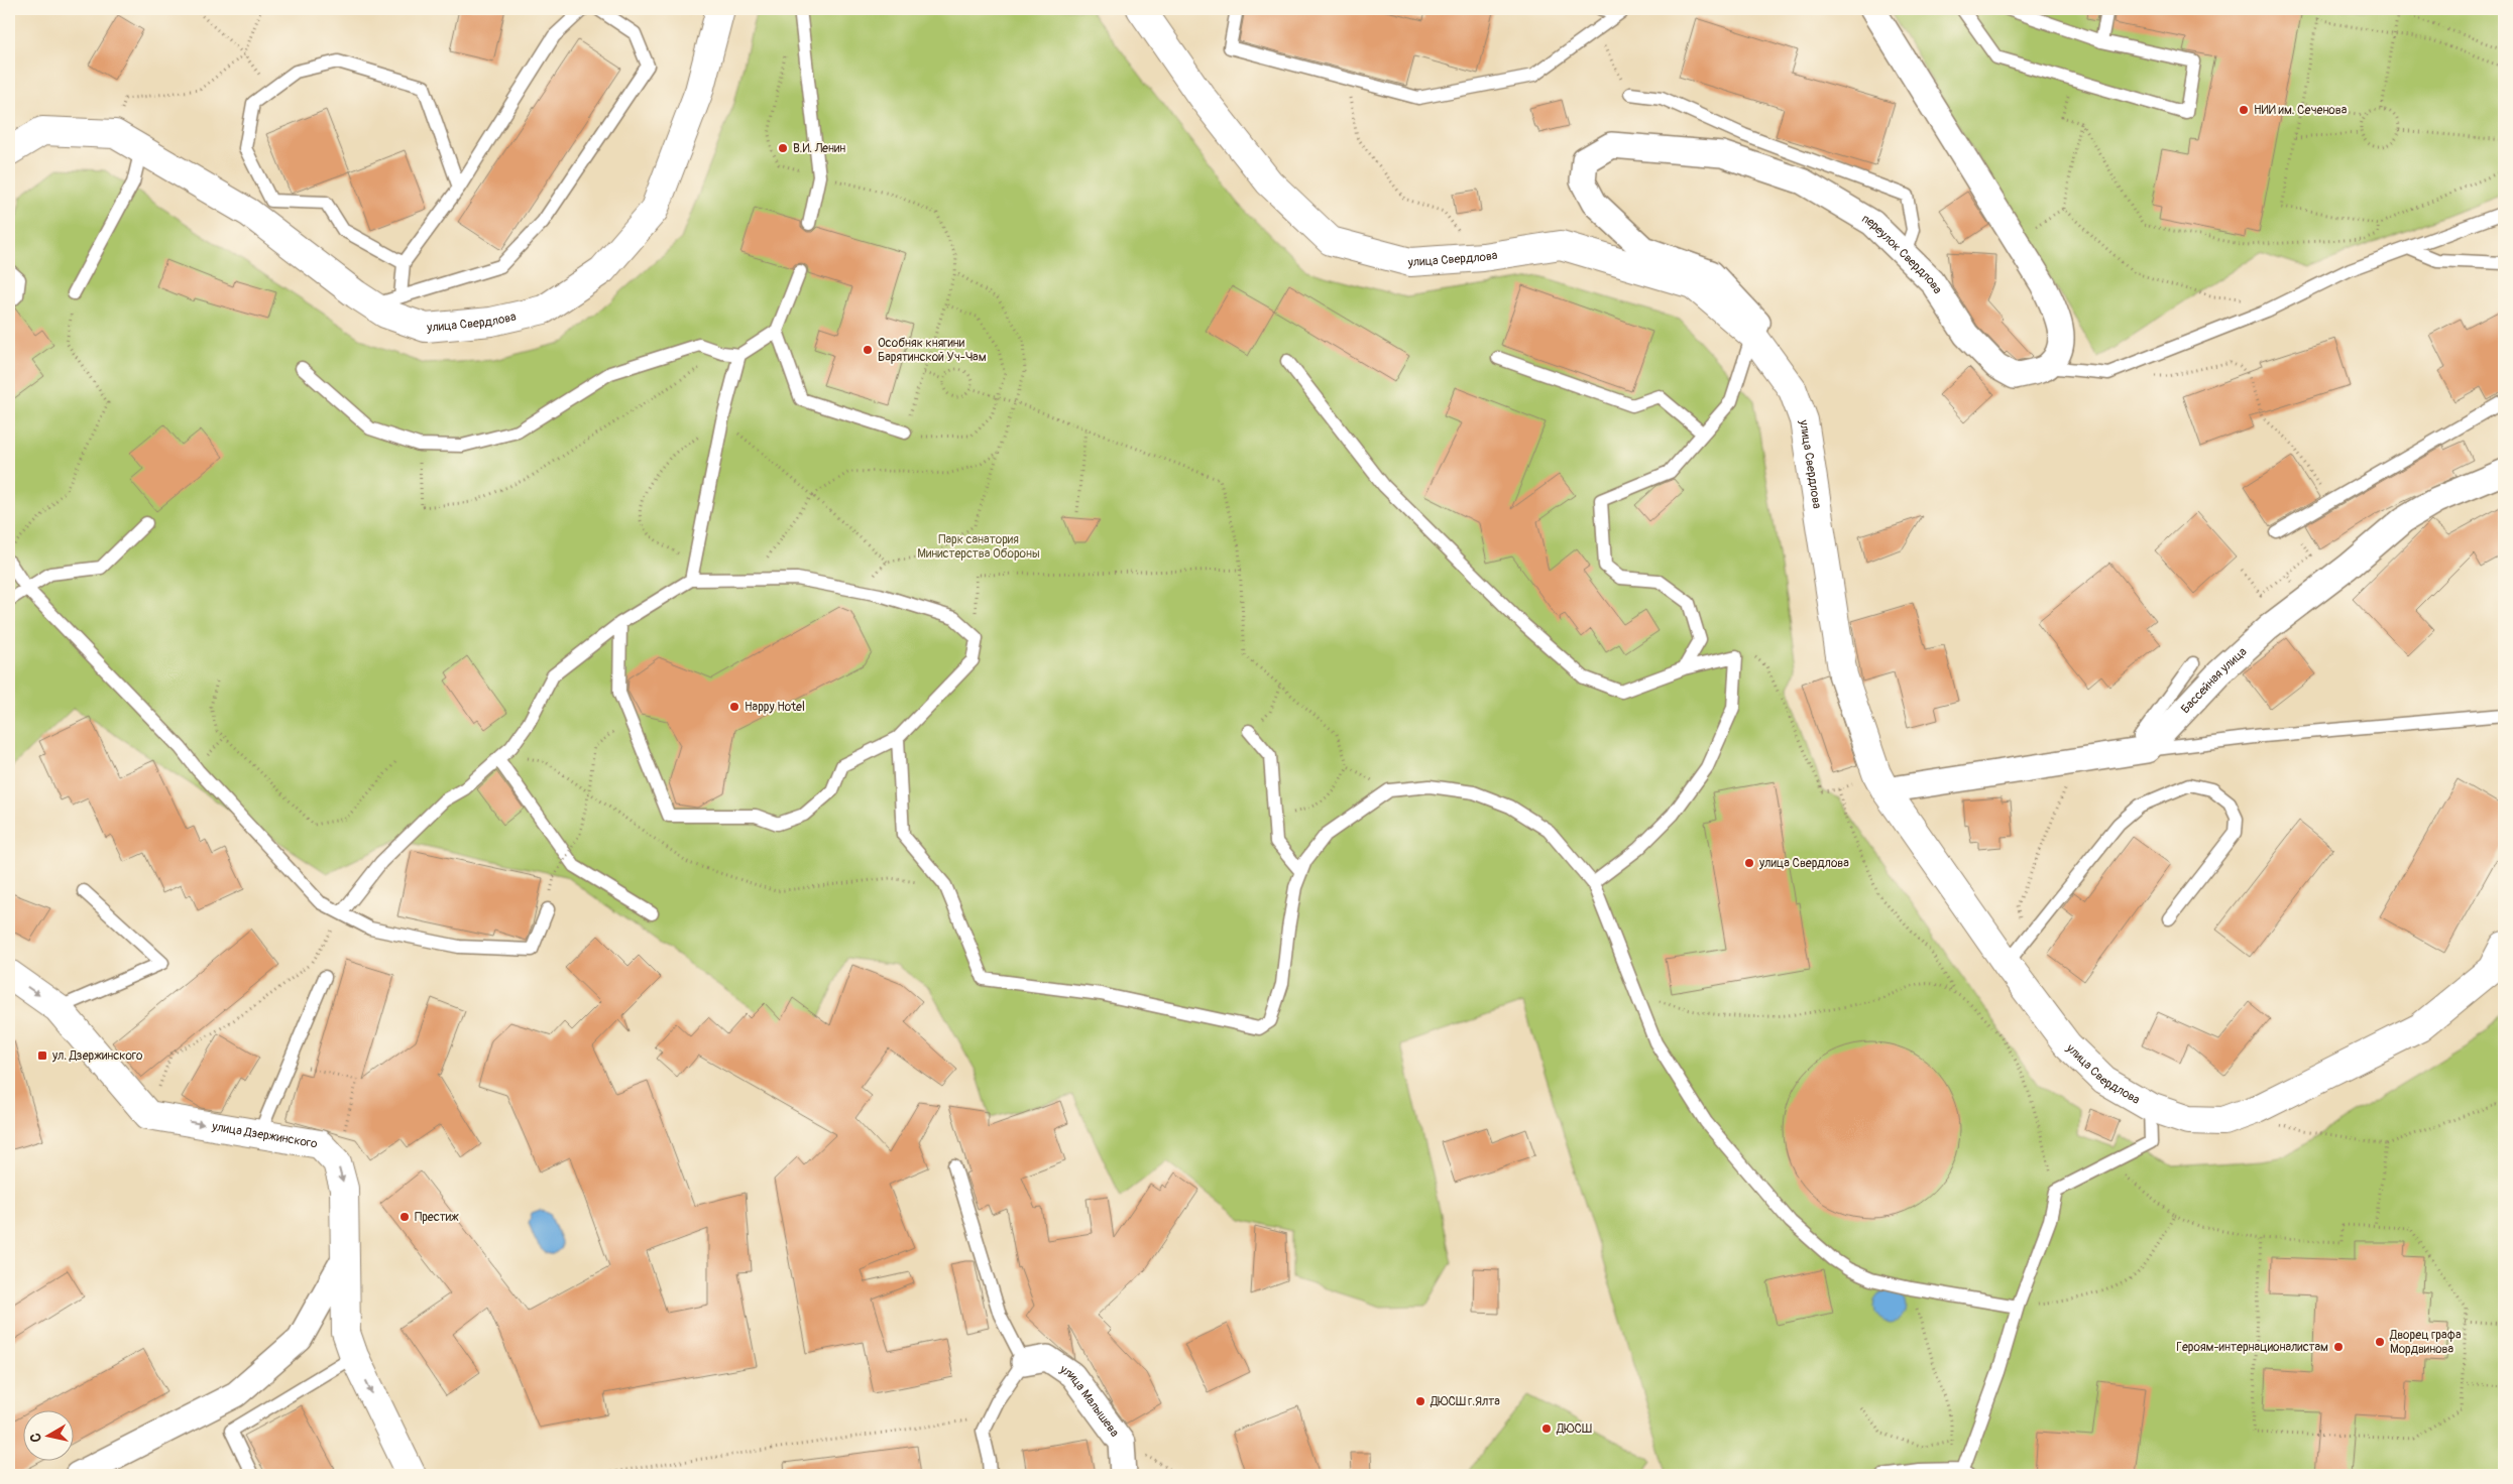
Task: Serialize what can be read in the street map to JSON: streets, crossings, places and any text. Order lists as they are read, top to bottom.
{
  "streets": {
    "main road": ["улица Свердлова", "улица Дзержинского"],
    "street": ["переулок Свердлова", "Бассейная улица", "улица Малышева"]
  },
  "crossings": [
    ["переулок Свердлова", "улица Свердлова"]
  ],
  "one_way": ["улица Дзержинского"],
  "parks": ["Парк санатория Министерства Обороны"],
  "places": {
    "other": [
      "НИИ им. Сеченова",
      "В.И. Ленин",
      "Особняк княгини Барятинской Уч-Чам",
      "Happy Hotel",
      "улица Свердлова",
      "Престиж",
      "Дворец графа Мордвинова",
      "Героям-интернационалистам",
      "ДЮСШ г.Ялта",
      "ДЮСШ"
    ],
    "transit": ["ул. Дзержинского"]
  },
  "north": "left"
}
